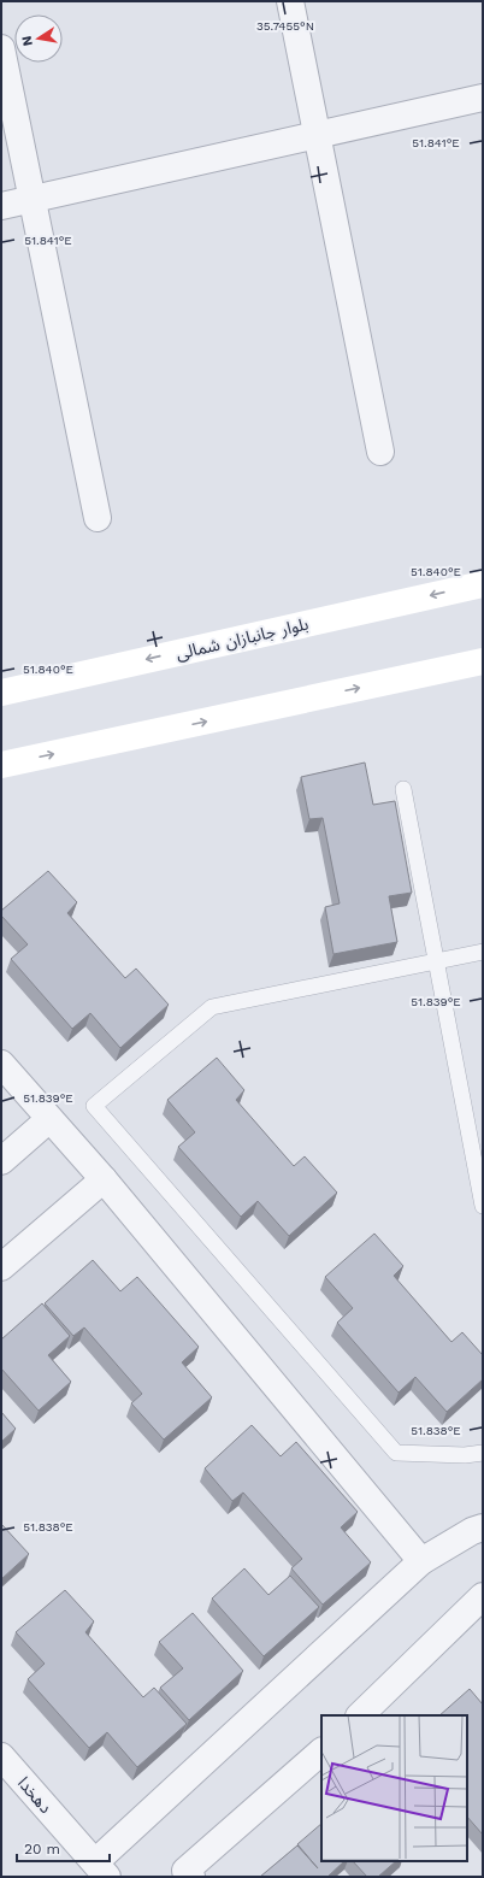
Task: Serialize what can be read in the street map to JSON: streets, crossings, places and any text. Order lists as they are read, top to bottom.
{
  "streets": {
    "main road": ["بلوار جانبازان شمالی"],
    "street": ["دهخدا"]
  },
  "scale_bar": "20 m",
  "north": "left",
  "coordinates": [
    "35.7455°N",
    "51.841°E",
    "51.840°E",
    "51.839°E",
    "51.838°E"
  ]
}
